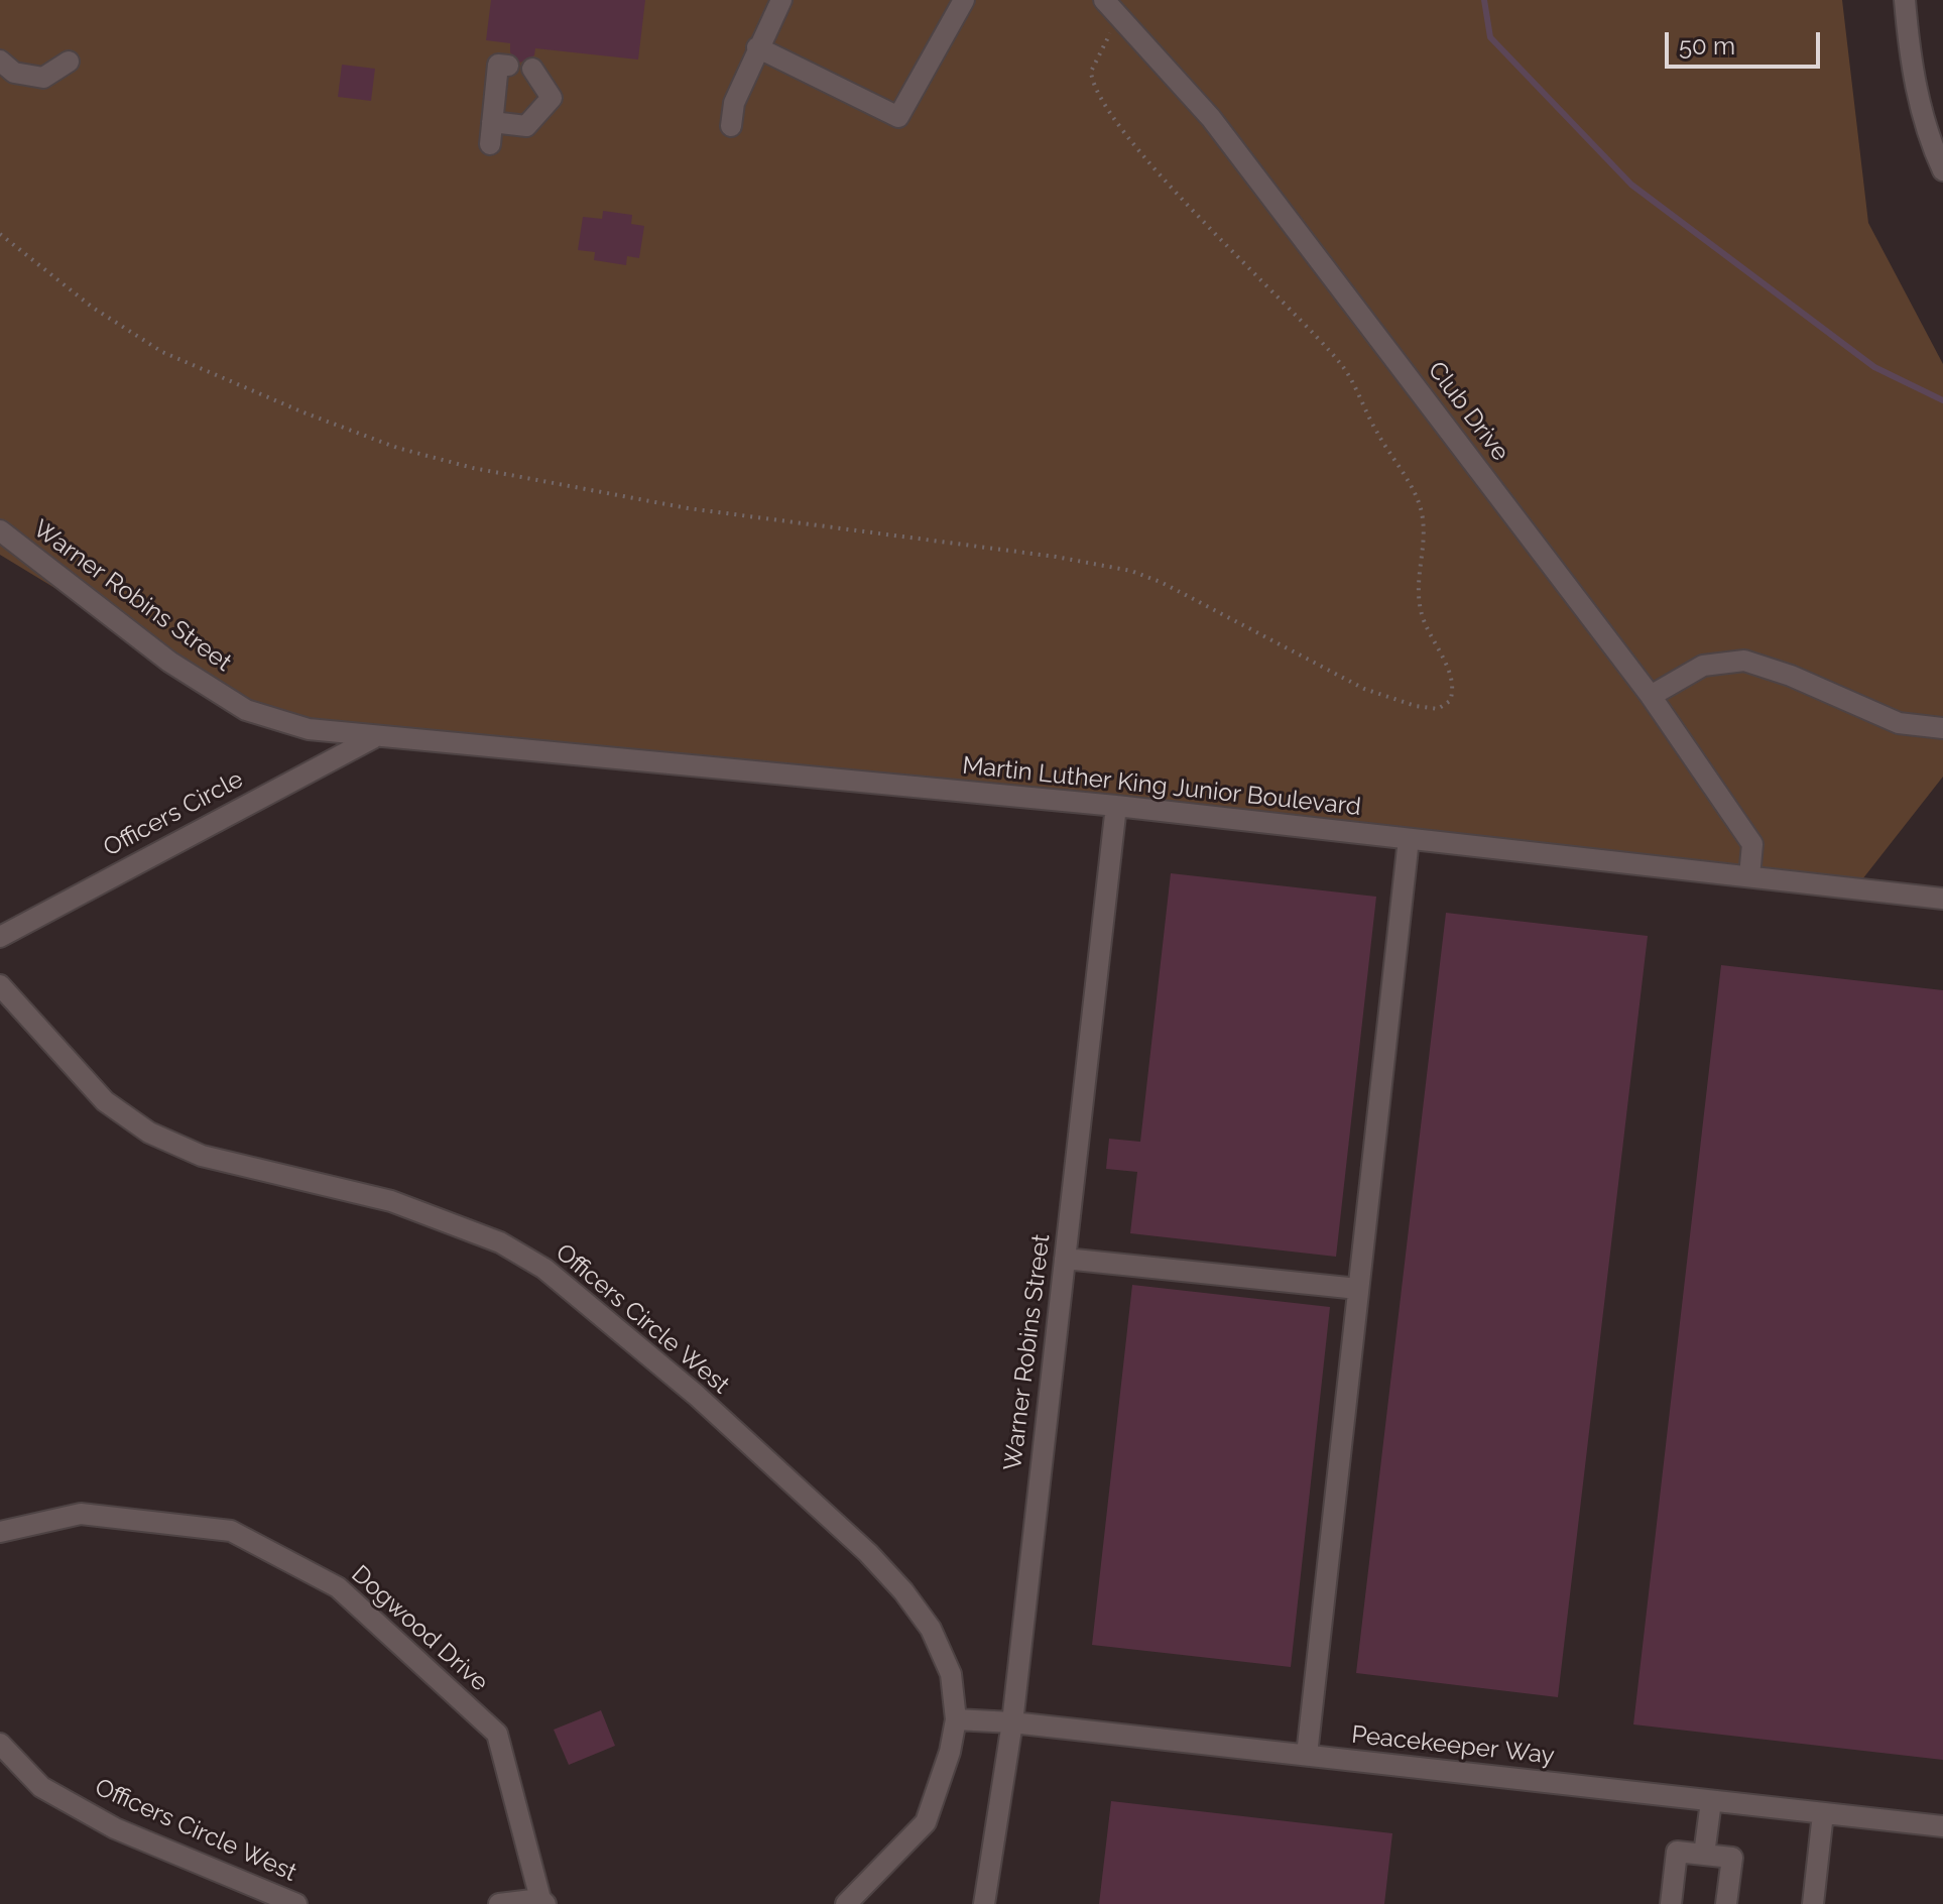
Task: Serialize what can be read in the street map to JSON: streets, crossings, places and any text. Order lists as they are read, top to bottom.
{
  "streets": {
    "street": [
      "Club Drive",
      "Warner Robins Street",
      "Martin Luther King Junior Boulevard",
      "Officers Circle",
      "Officers Circle West",
      "Dogwood Drive",
      "Peacekeeper Way"
    ]
  },
  "crossings": [
    ["Club Drive", "Martin Luther King Junior Boulevard"],
    ["Warner Robins Street", "Martin Luther King Junior Boulevard"],
    ["Warner Robins Street", "Officers Circle"],
    ["Warner Robins Street", "Peacekeeper Way"],
    ["Martin Luther King Junior Boulevard", "Officers Circle"],
    ["Officers Circle West", "Peacekeeper Way"]
  ],
  "scale_bar": "50 m"
}
